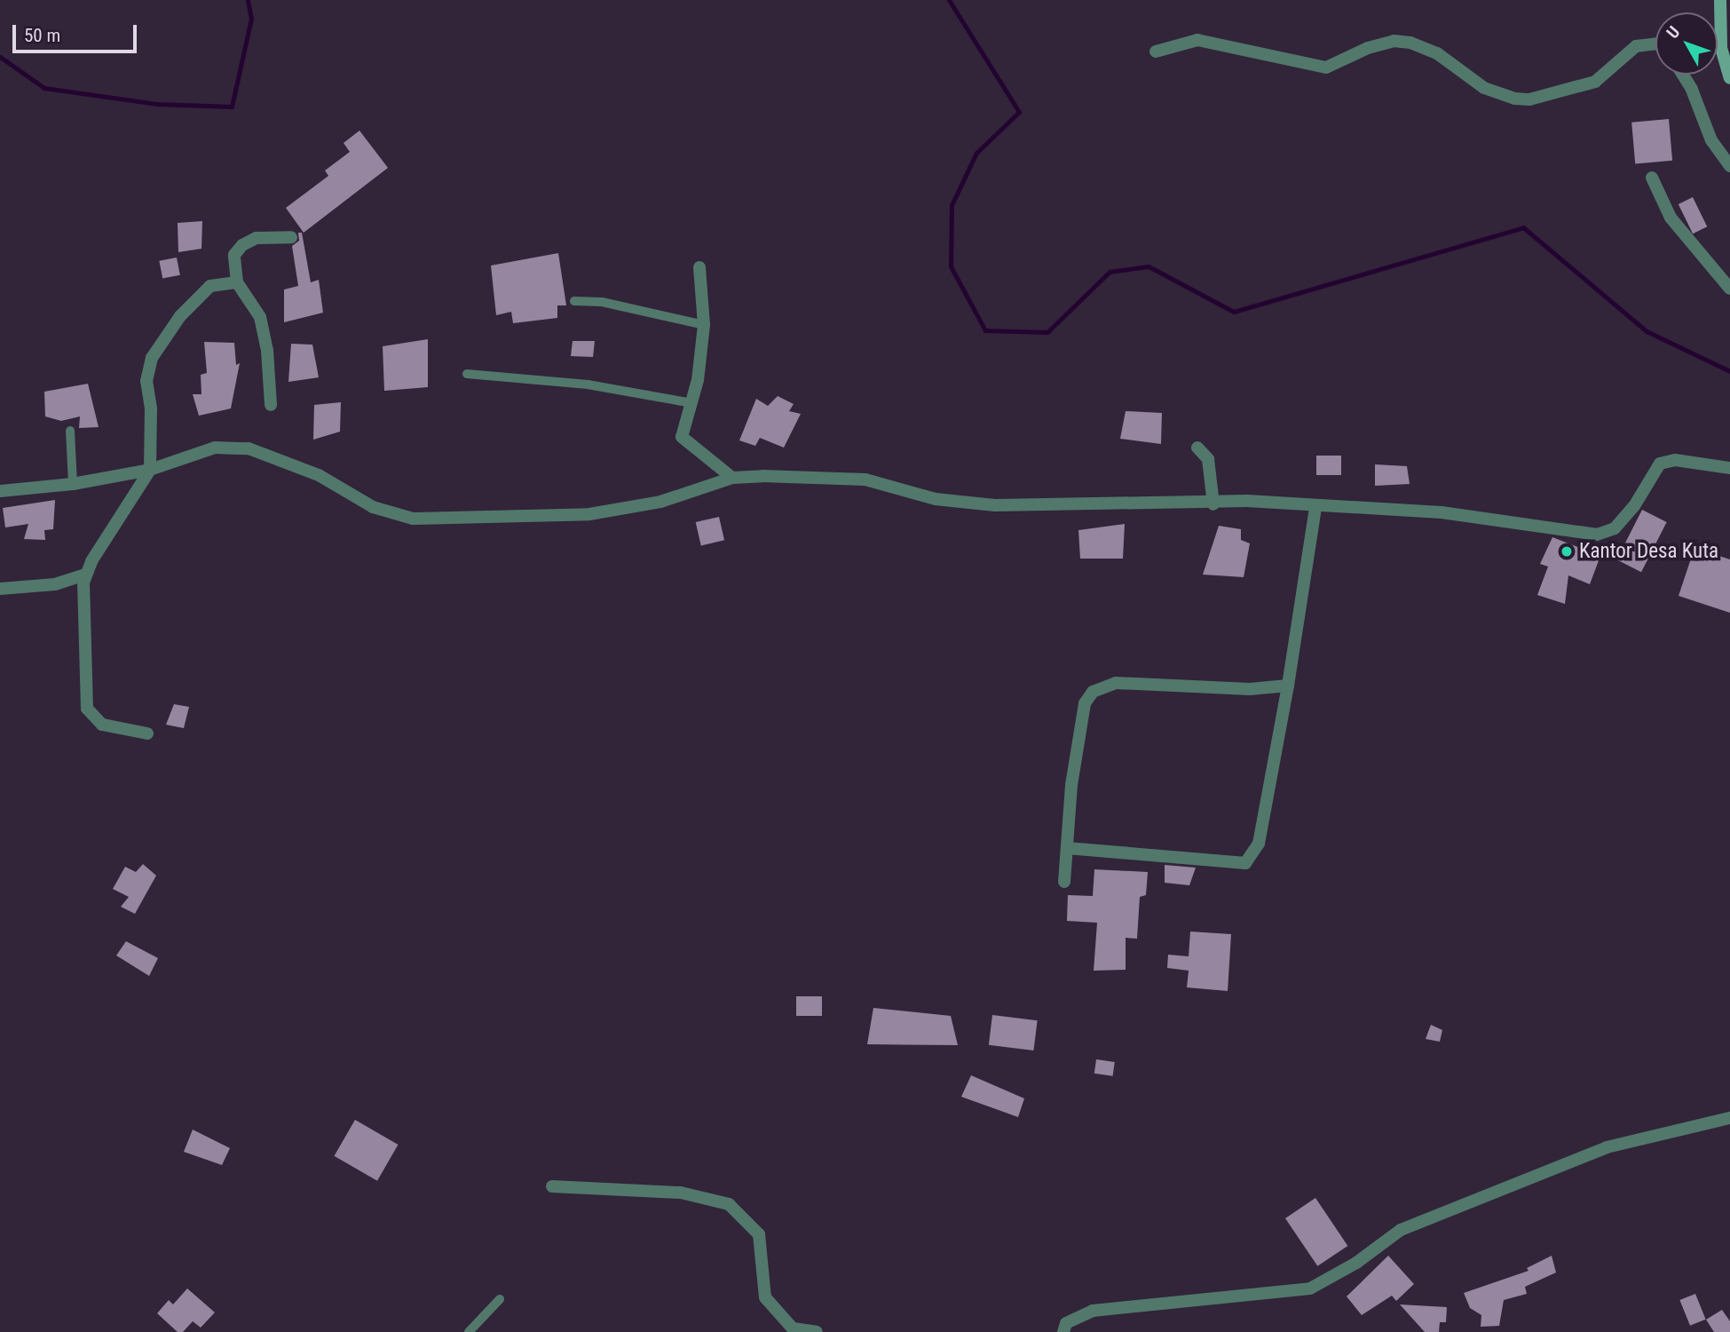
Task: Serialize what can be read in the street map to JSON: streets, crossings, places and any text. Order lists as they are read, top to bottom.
{
  "places": ["Kantor Desa Kuta"],
  "scale_bar": "50 m",
  "north": "top left"
}
